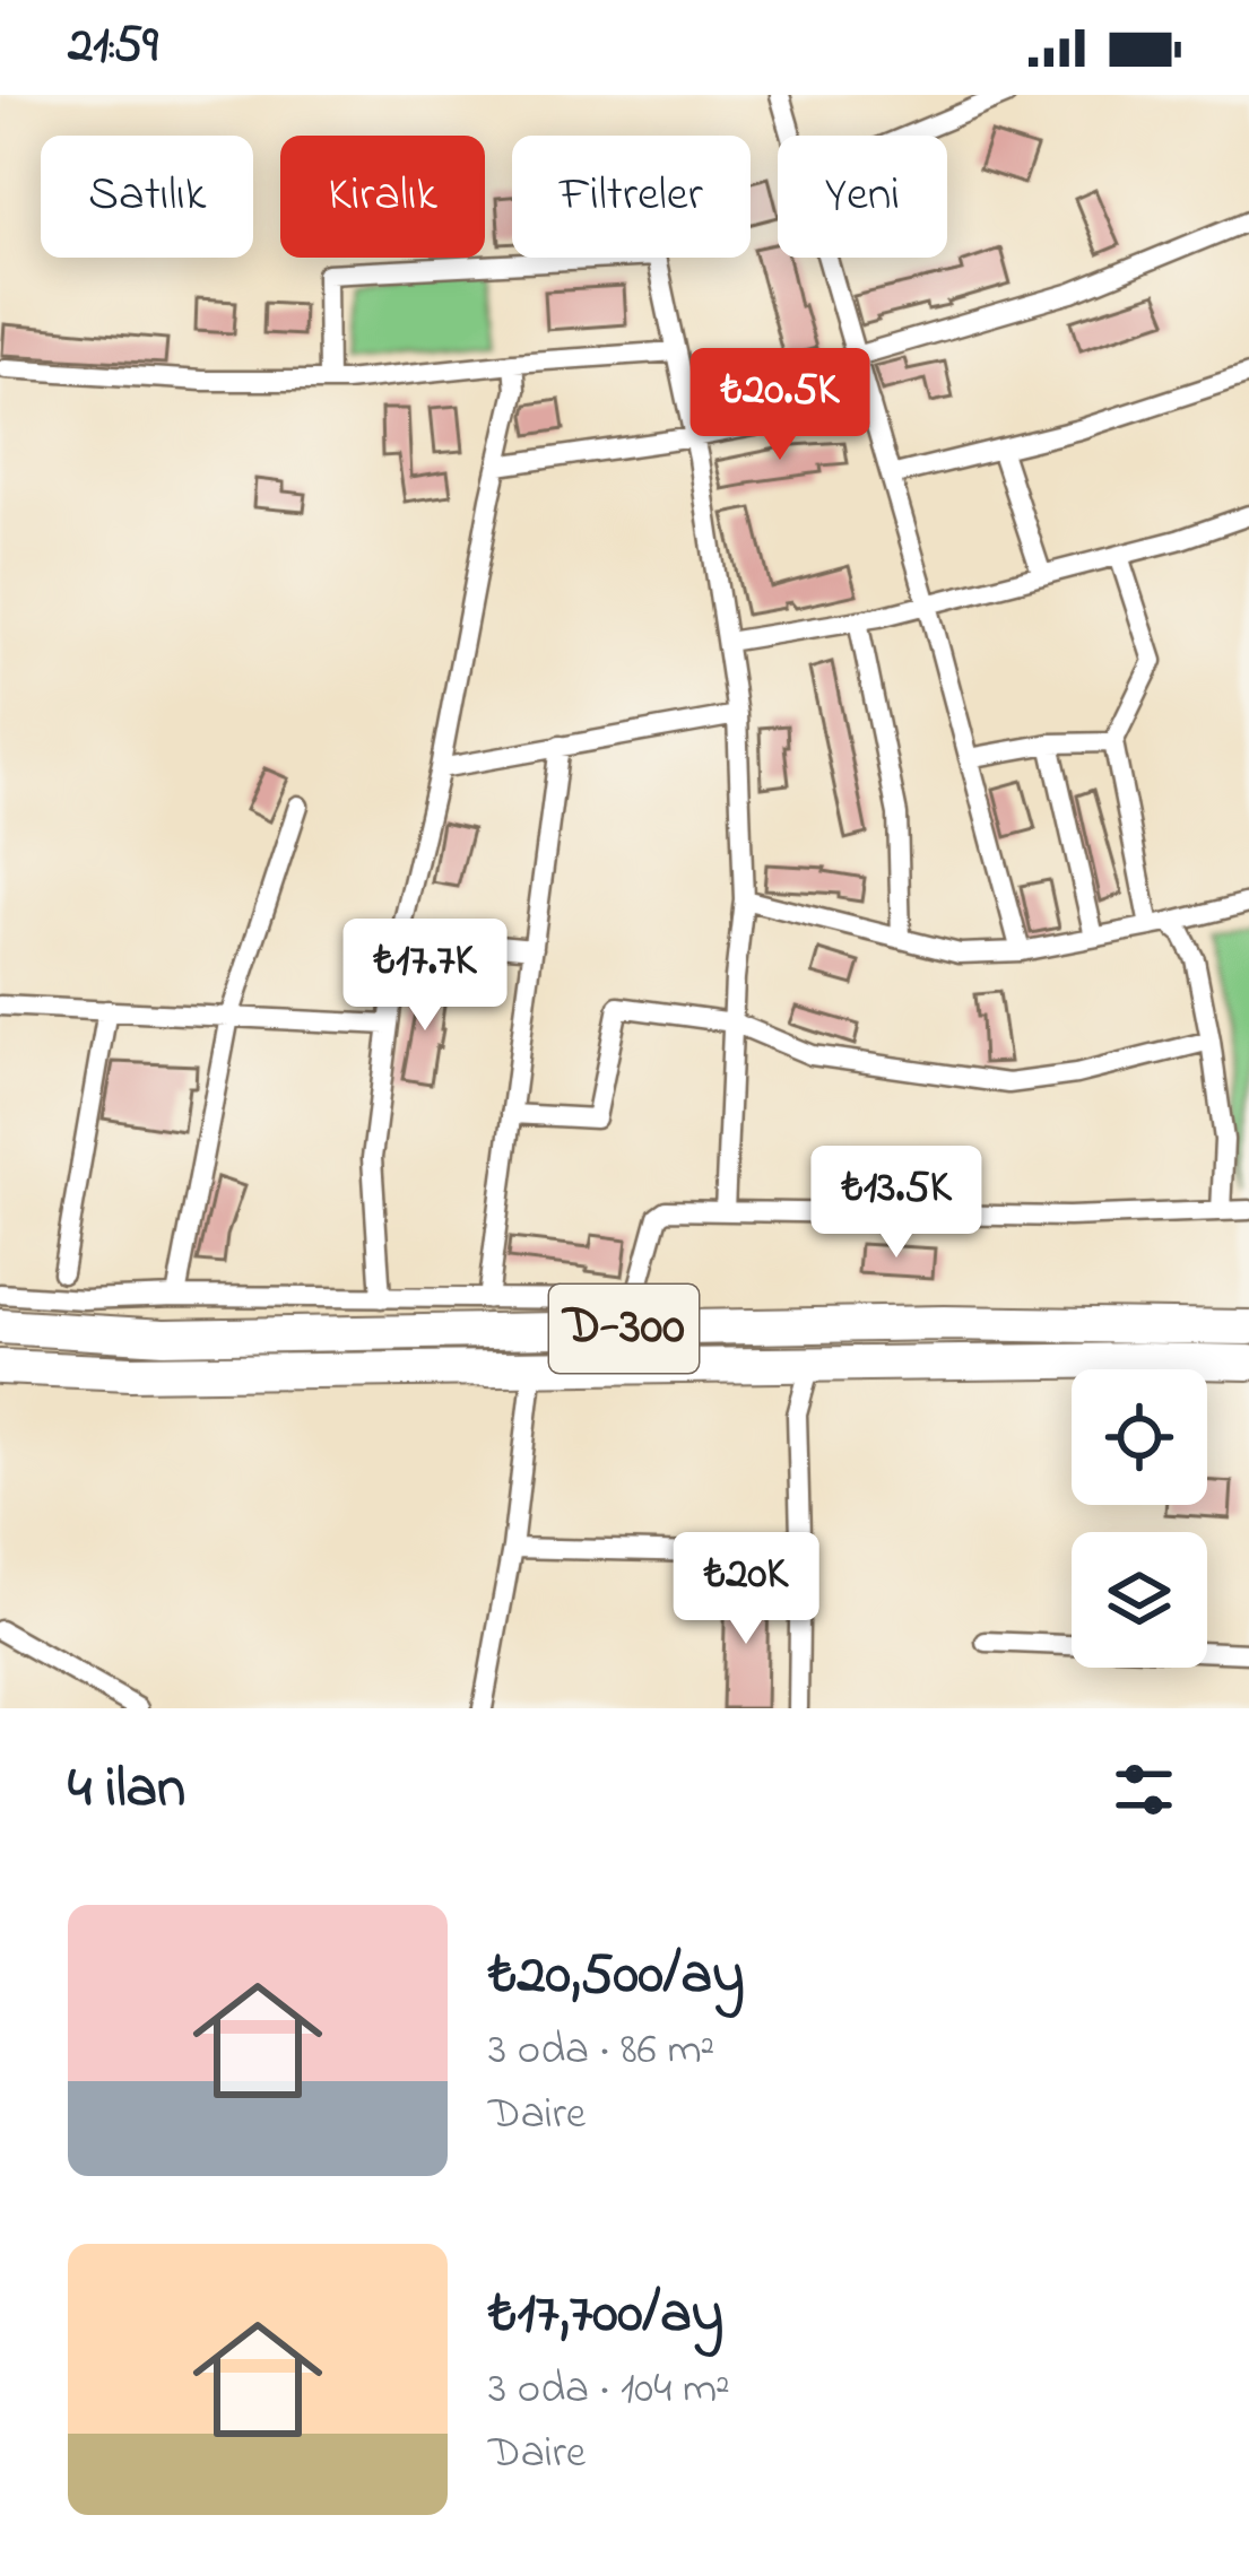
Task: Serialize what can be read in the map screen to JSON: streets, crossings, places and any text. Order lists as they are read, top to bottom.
{
  "streets": {
    "highway": ["D-300"]
  },
  "page": {
    "status": "21:59",
    "chip": [
      "Satılık",
      "Kiralık",
      "Filtreler",
      "Yeni"
    ],
    "price": [
      "₺20.5K",
      "₺17.7K",
      "₺13.5K",
      "₺20K"
    ],
    "heading": "4 ilan",
    "list": [
      {
        "name": "₺20,500/ay",
        "note": "3 oda · 86 m² · Daire"
      },
      {
        "name": "₺17,700/ay",
        "note": "3 oda · 104 m² · Daire"
      }
    ]
  }
}
